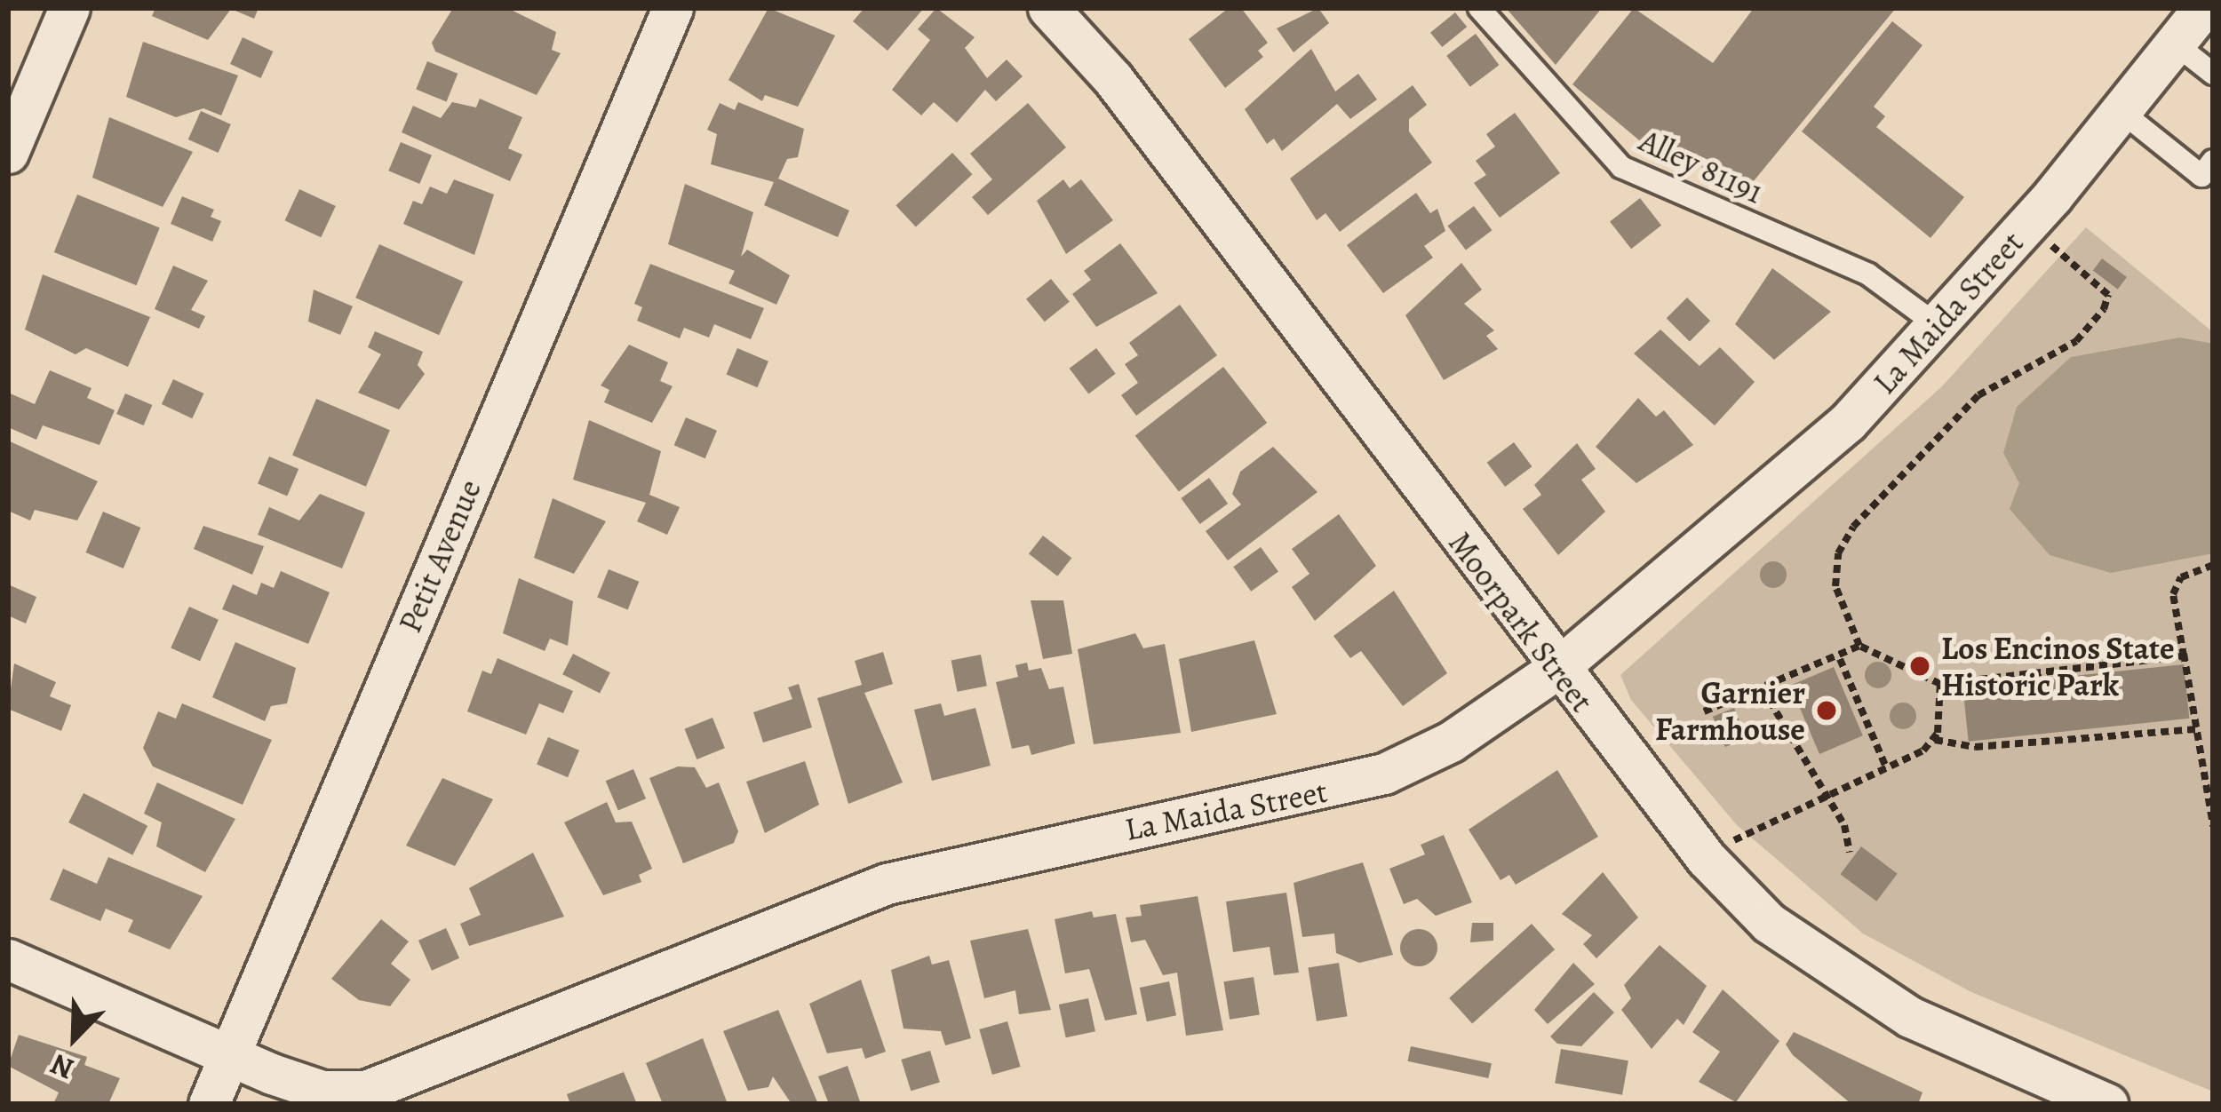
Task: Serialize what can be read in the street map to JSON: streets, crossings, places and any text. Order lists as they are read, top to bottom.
{
  "streets": {
    "street": ["La Maida Street", "Petit Avenue", "Moorpark Street"],
    "lane": ["Alley 81191"]
  },
  "crossings": [
    ["Alley 81191", "La Maida Street"],
    ["La Maida Street", "Petit Avenue"],
    ["La Maida Street", "Moorpark Street"]
  ],
  "places": ["Los Encinos State Historic Park", "Garnier Farmhouse"],
  "north": "bottom left"
}
